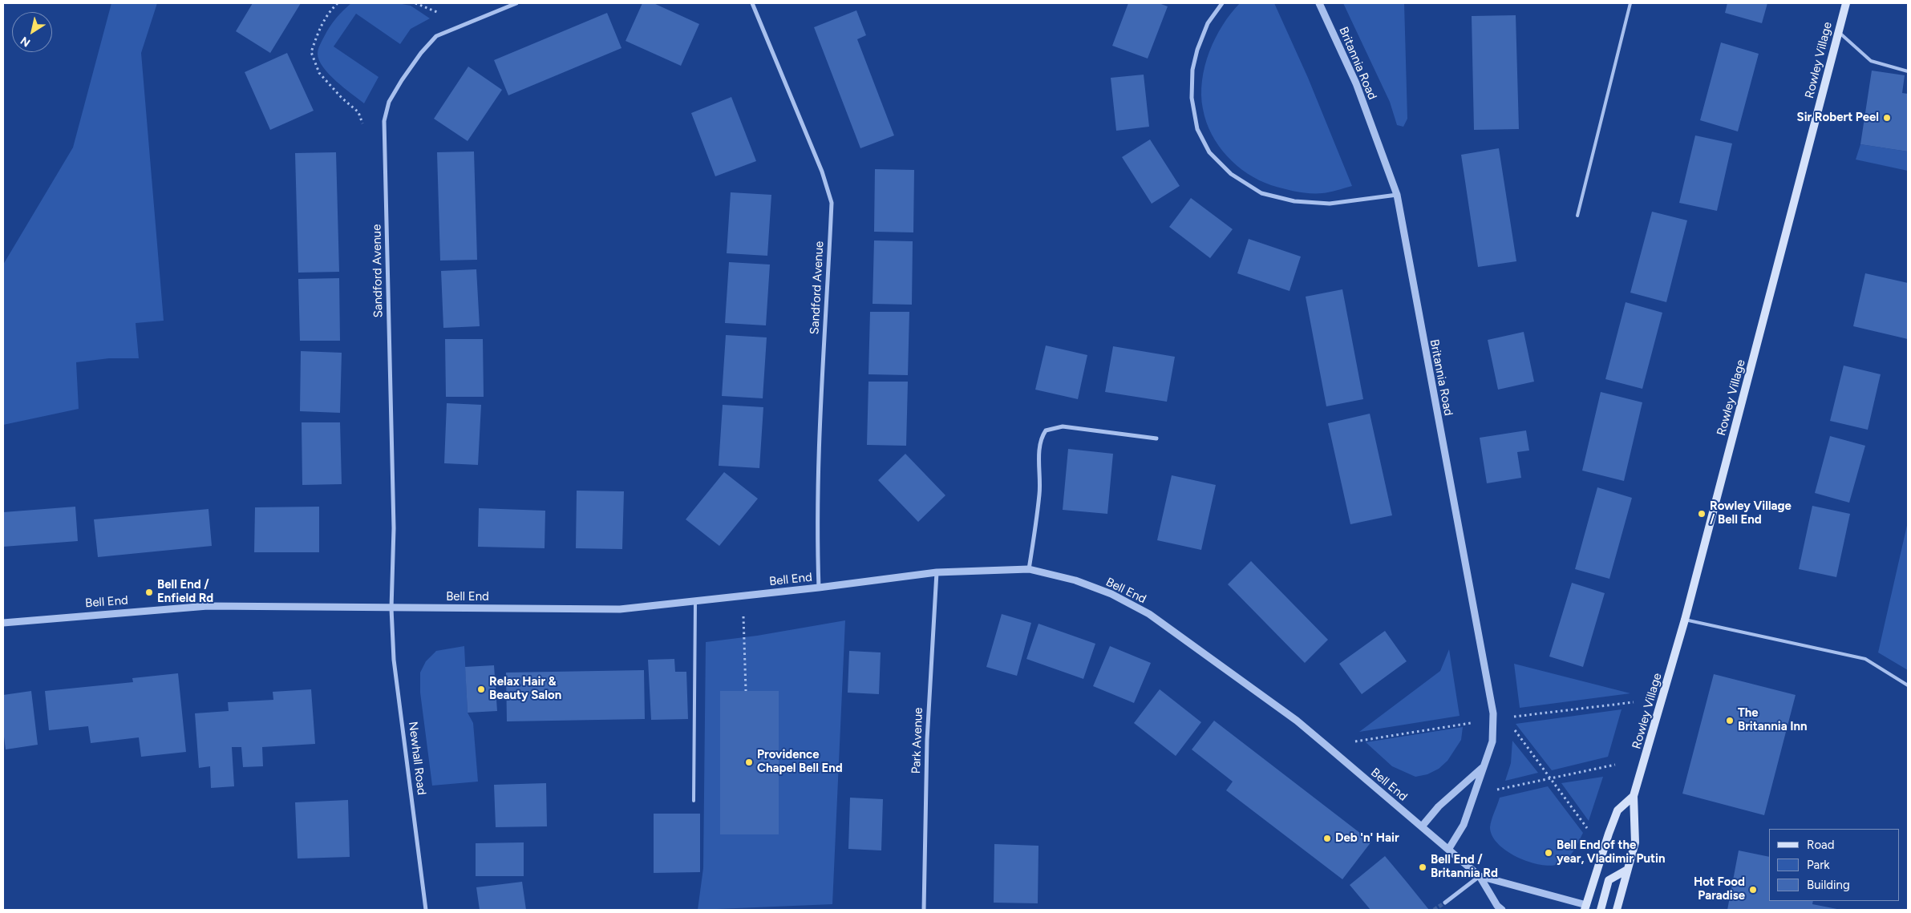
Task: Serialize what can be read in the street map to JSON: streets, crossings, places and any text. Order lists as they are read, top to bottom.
{
  "streets": {
    "main road": ["Rowley Village"],
    "street": [
      "Britannia Road",
      "Sandford Avenue",
      "Bell End",
      "Park Avenue",
      "Newhall Road"
    ]
  },
  "crossings": [
    ["Britannia Road", "Bell End"],
    ["Sandford Avenue", "Bell End"],
    ["Sandford Avenue", "Newhall Road"],
    ["Bell End", "Park Avenue"],
    ["Bell End", "Newhall Road"]
  ],
  "places": [
    "Sir Robert Peel",
    "Rowley Village / Bell End",
    "Bell End / Enfield Rd",
    "Relax Hair & Beauty Salon",
    "The Britannia Inn",
    "Providence Chapel Bell End",
    "Deb 'n' Hair",
    "Bell End of the year, Vladimir Putin",
    "Bell End / Britannia Rd",
    "Hot Food Paradise"
  ],
  "legend": ["Road", "Park", "Building"],
  "north": "bottom left"
}
